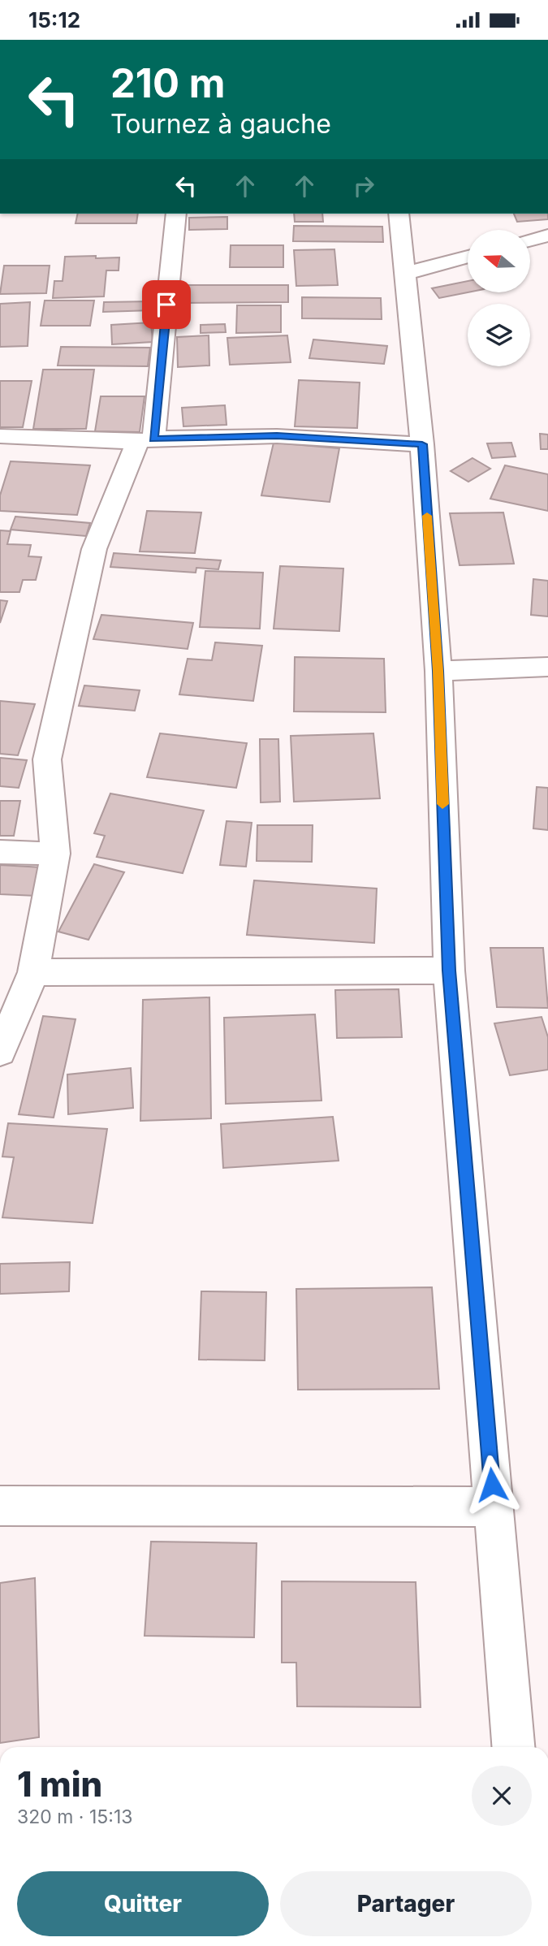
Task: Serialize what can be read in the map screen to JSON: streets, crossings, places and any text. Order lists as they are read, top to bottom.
{
  "north": "left",
  "page": {
    "status": "15:12",
    "turn": ["210 m", "Tournez à gauche"],
    "heading": ["1 min", "320 m · 15:13"],
    "buttons": ["Quitter", "Partager"]
  }
}
